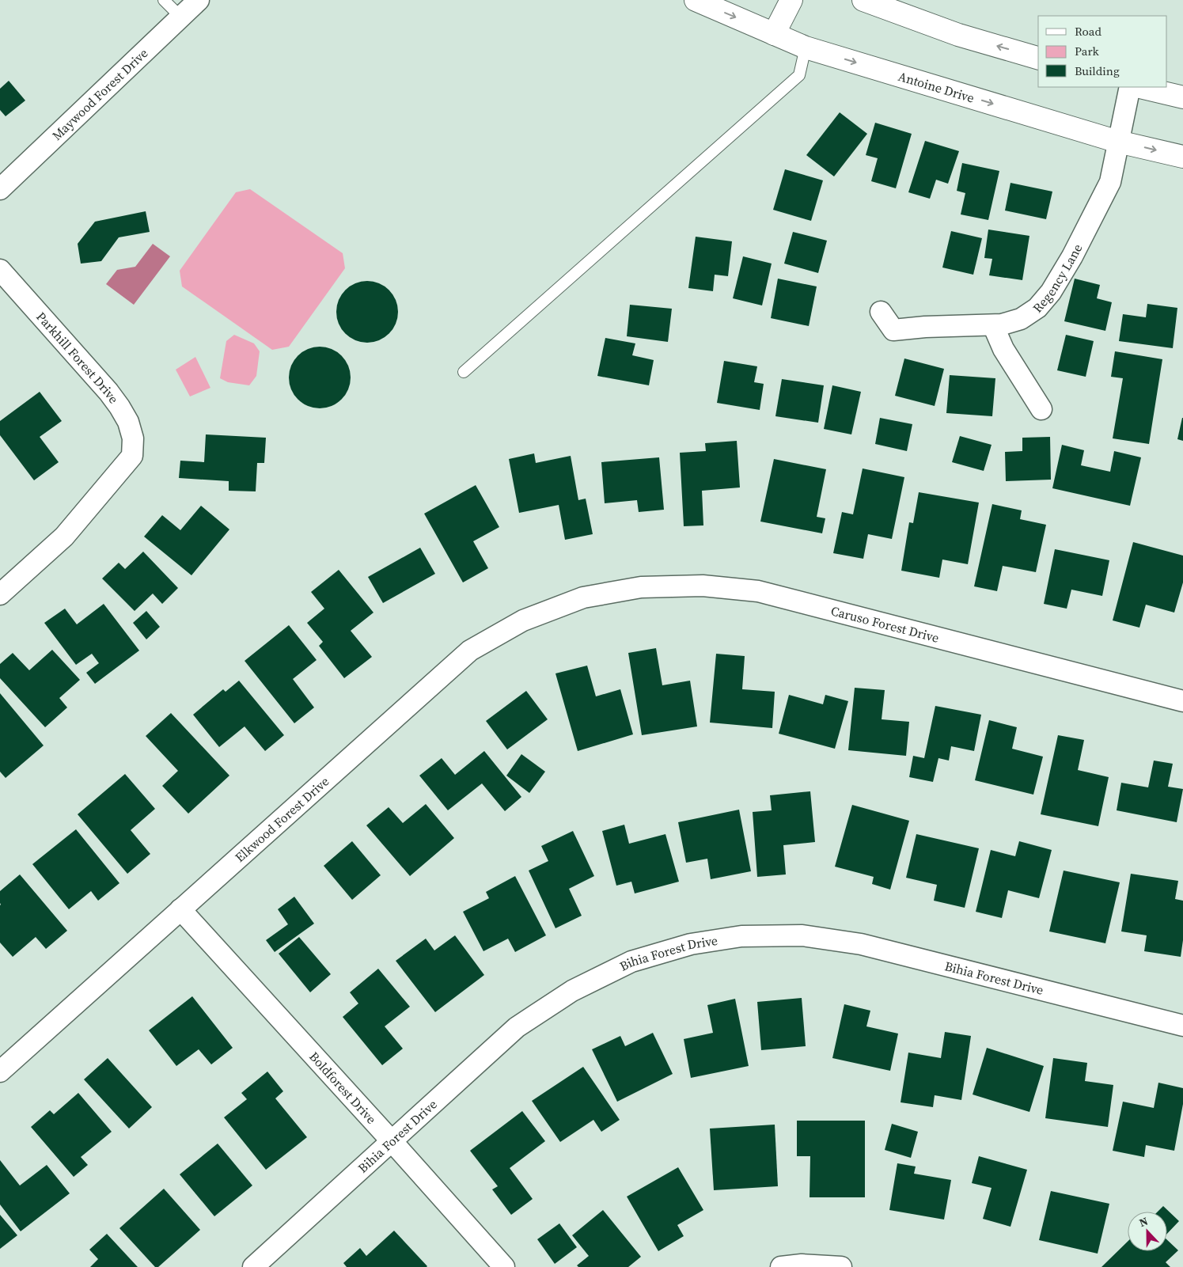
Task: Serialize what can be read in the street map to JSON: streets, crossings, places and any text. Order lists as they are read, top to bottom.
{
  "streets": {
    "main road": ["Antoine Drive"],
    "street": [
      "Maywood Forest Drive",
      "Regency Lane",
      "Parkhill Forest Drive",
      "Caruso Forest Drive",
      "Elkwood Forest Drive",
      "Bihia Forest Drive",
      "Boldforest Drive"
    ]
  },
  "crossings": [
    ["Antoine Drive", "Regency Lane"],
    ["Caruso Forest Drive", "Elkwood Forest Drive"],
    ["Elkwood Forest Drive", "Boldforest Drive"],
    ["Bihia Forest Drive", "Boldforest Drive"]
  ],
  "legend": ["Road", "Park", "Building"],
  "north": "top"
}
